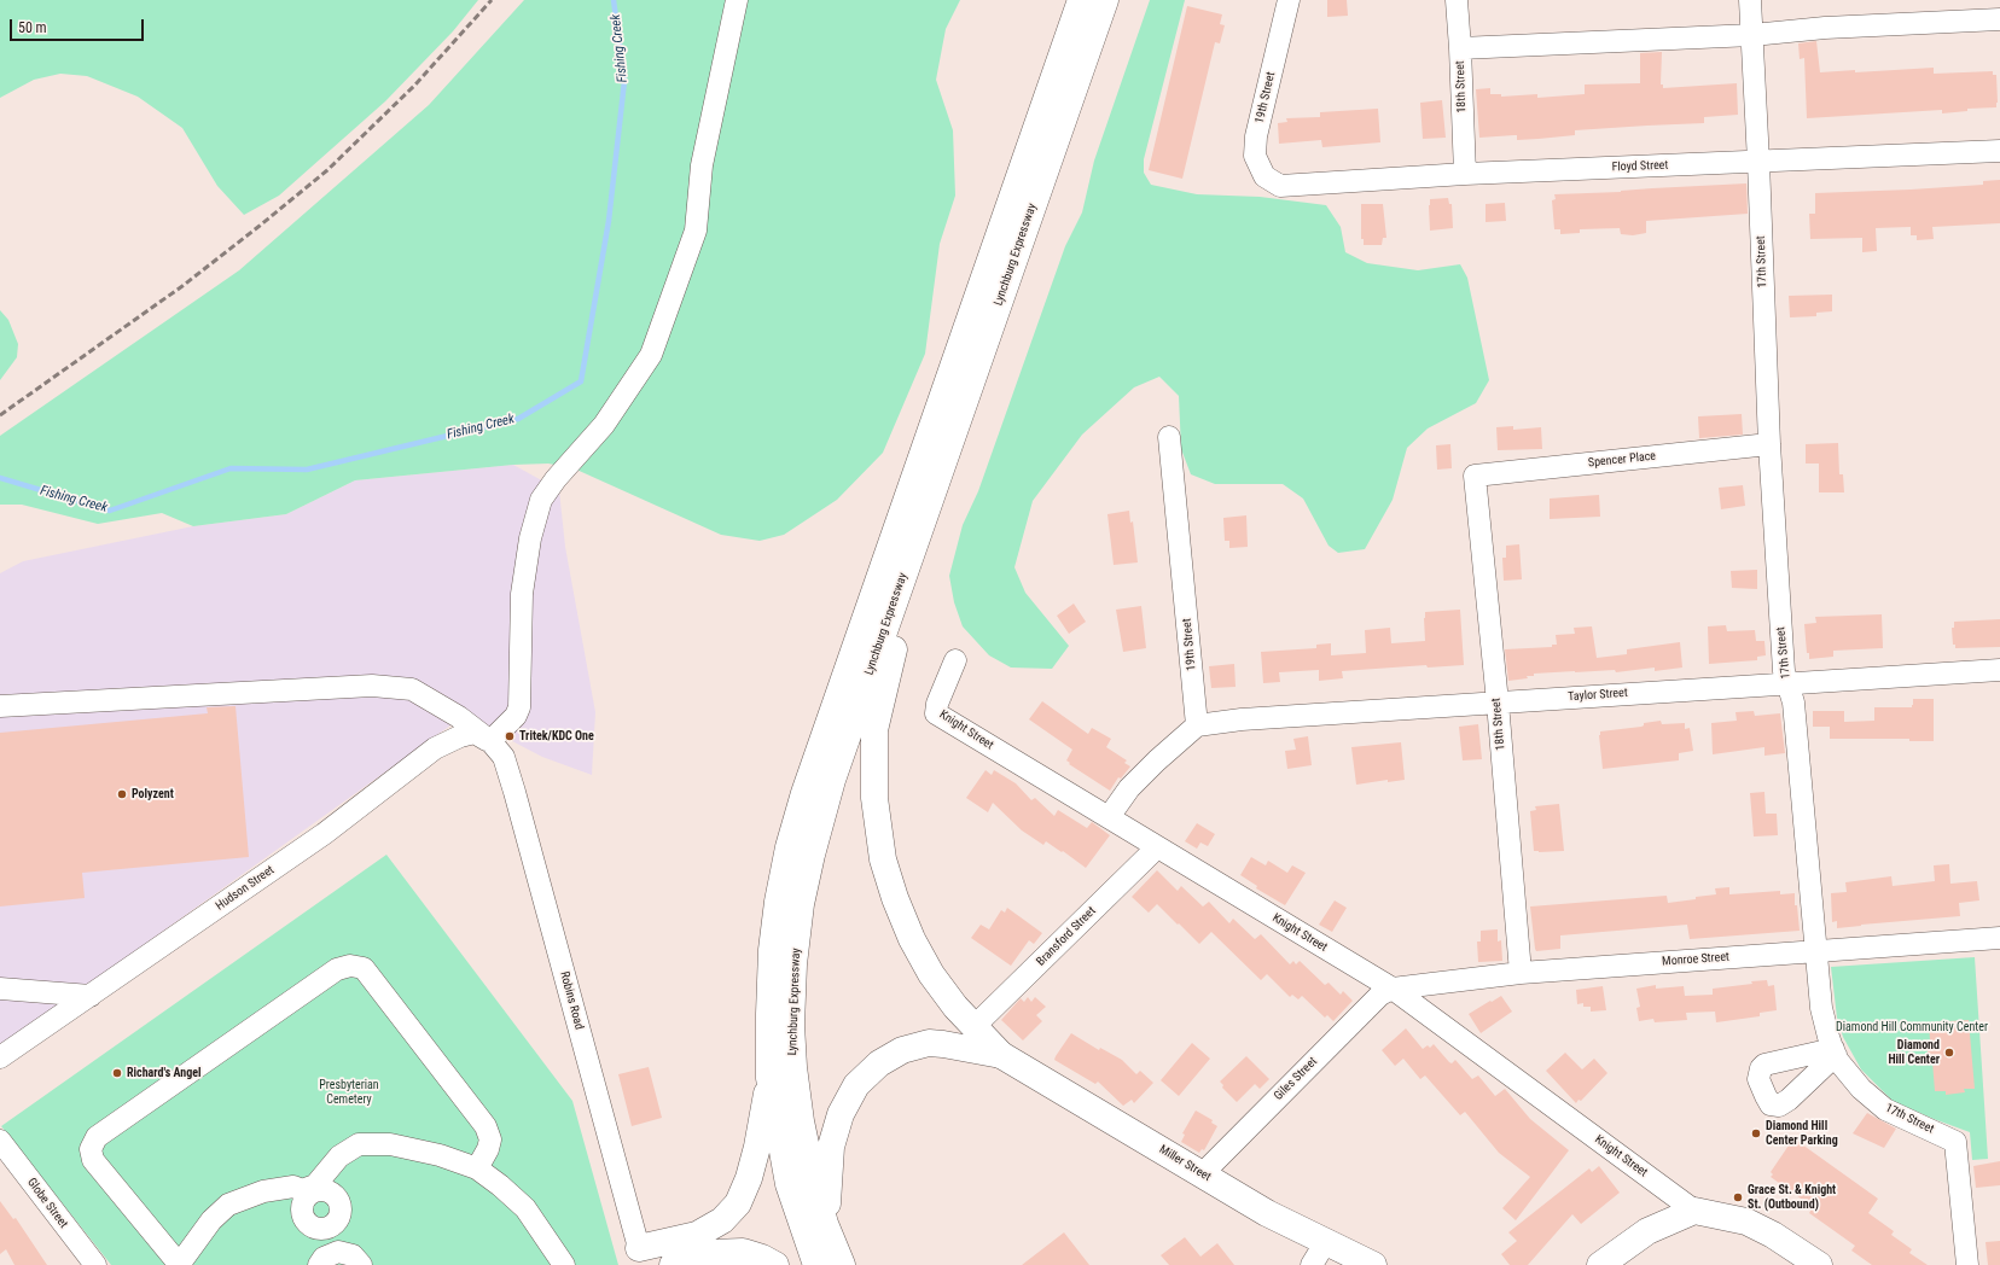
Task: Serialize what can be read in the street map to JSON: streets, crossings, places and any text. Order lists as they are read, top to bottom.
{
  "streets": {
    "main road": ["Lynchburg Expressway", "Miller Street"],
    "street": [
      "18th Street",
      "19th Street",
      "Floyd Street",
      "17th Street",
      "Spencer Place",
      "Taylor Street",
      "Knight Street",
      "Hudson Street",
      "Bransford Street",
      "Monroe Street",
      "Robins Road",
      "Giles Street",
      "Globe Street"
    ]
  },
  "crossings": [
    ["18th Street", "Floyd Street"],
    ["18th Street", "Spencer Place"],
    ["18th Street", "Taylor Street"],
    ["18th Street", "Monroe Street"],
    ["19th Street", "Floyd Street"],
    ["19th Street", "Taylor Street"],
    ["Floyd Street", "17th Street"],
    ["17th Street", "Spencer Place"],
    ["17th Street", "Taylor Street"],
    ["17th Street", "Monroe Street"],
    ["Knight Street", "Bransford Street"],
    ["Knight Street", "Monroe Street"],
    ["Knight Street", "Giles Street"],
    ["Hudson Street", "Robins Road"],
    ["Monroe Street", "Giles Street"],
    ["Giles Street", "Miller Street"]
  ],
  "water": ["Fishing Creek"],
  "parks": ["Diamond Hill Community Center", "Presbyterian Cemetery"],
  "places": [
    "Tritek/KDC One",
    "Polyzent",
    "Diamond Hill Center",
    "Richard's Angel",
    "Diamond Hill Center Parking",
    "Grace St. & Knight St. (Outbound)"
  ],
  "scale_bar": "50 m"
}
